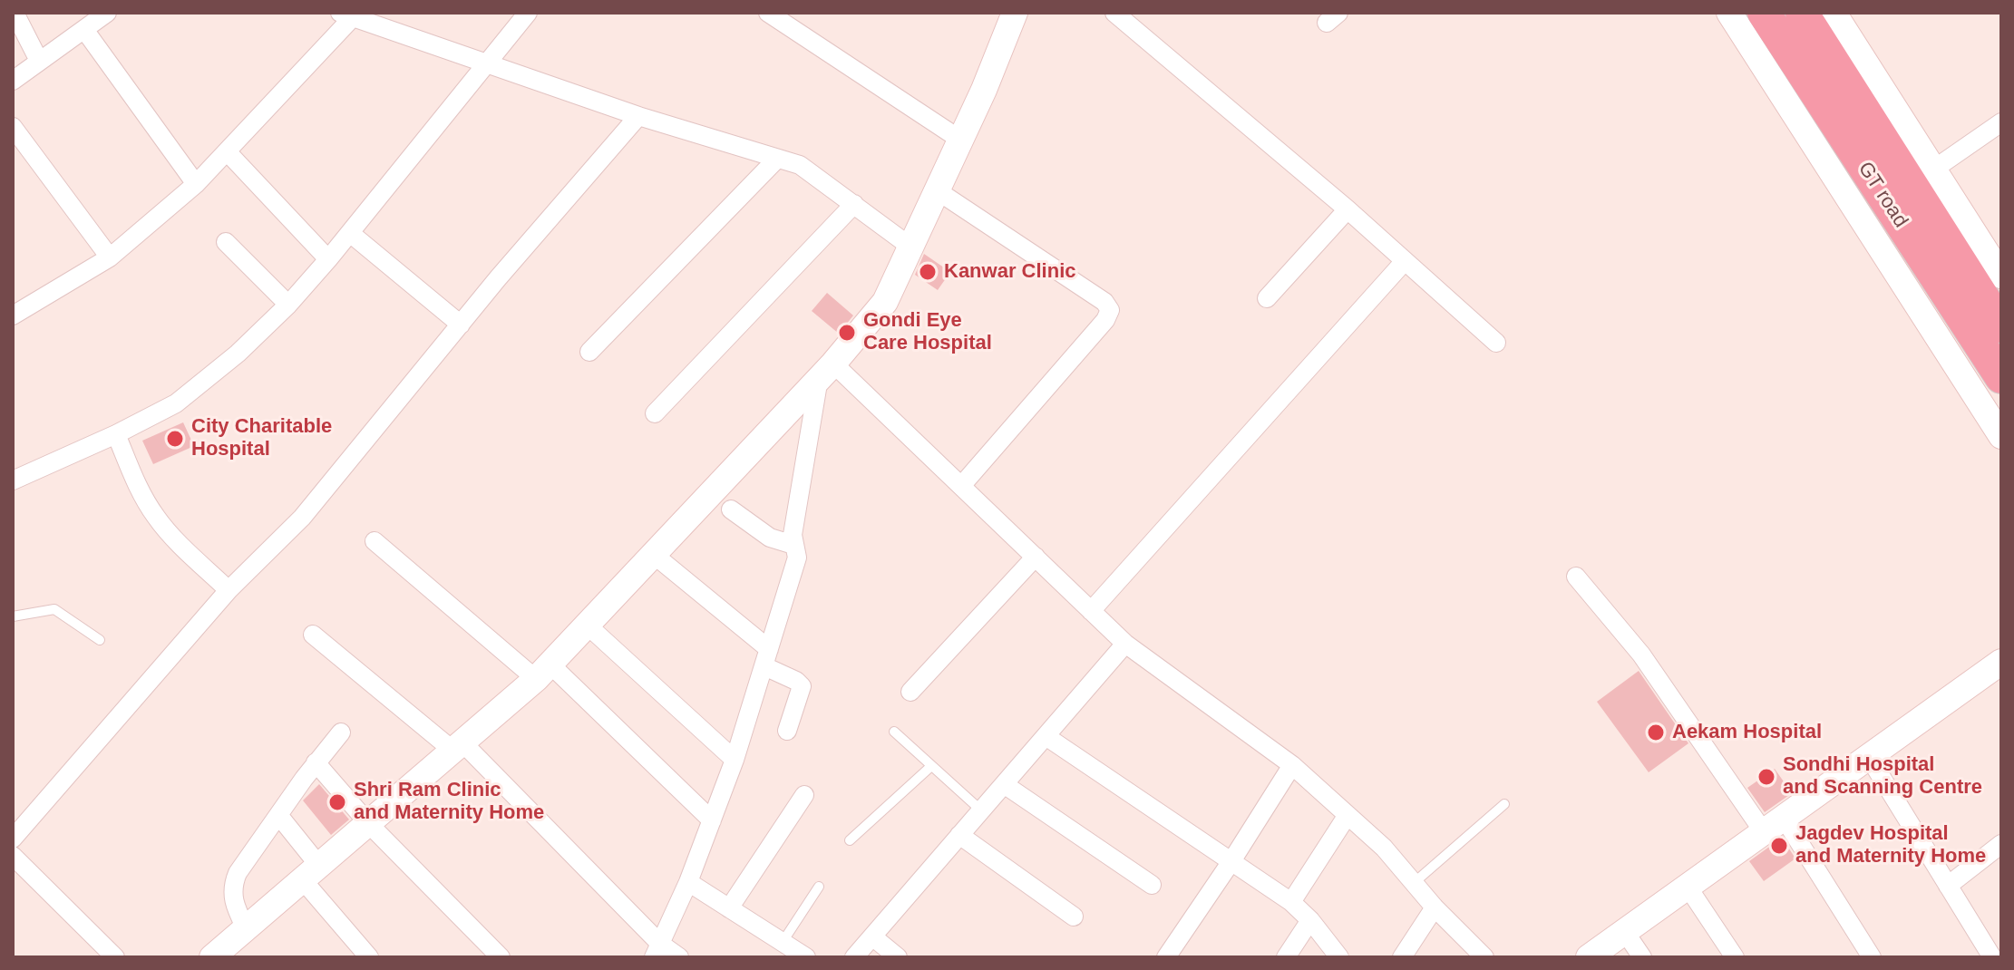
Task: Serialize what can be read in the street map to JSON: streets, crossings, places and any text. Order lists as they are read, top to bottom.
{
  "streets": {
    "highway": ["GT road"]
  },
  "places": [
    "Kanwar Clinic",
    "Gondi Eye Care Hospital",
    "City Charitable Hospital",
    "Aekam Hospital",
    "Sondhi Hospital and Scanning Centre",
    "Shri Ram Clinic and Maternity Home",
    "Jagdev Hospital and Maternity Home"
  ]
}
